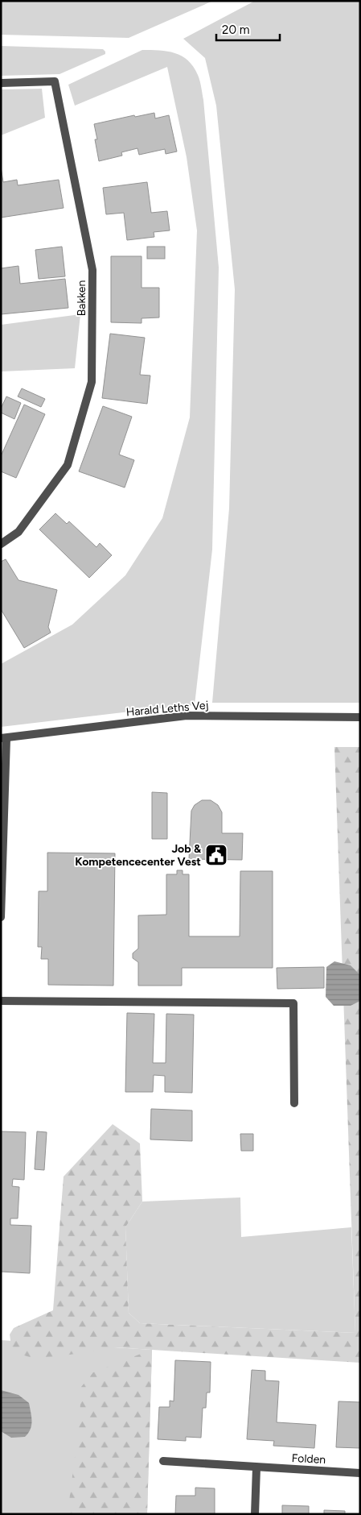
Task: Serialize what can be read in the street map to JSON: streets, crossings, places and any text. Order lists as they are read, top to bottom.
{
  "streets": {
    "street": ["Bakken", "Harald Leths Vej", "Folden"]
  },
  "places": {
    "public building": ["Job & Kompetencecenter Vest"]
  },
  "scale_bar": "20 m"
}
